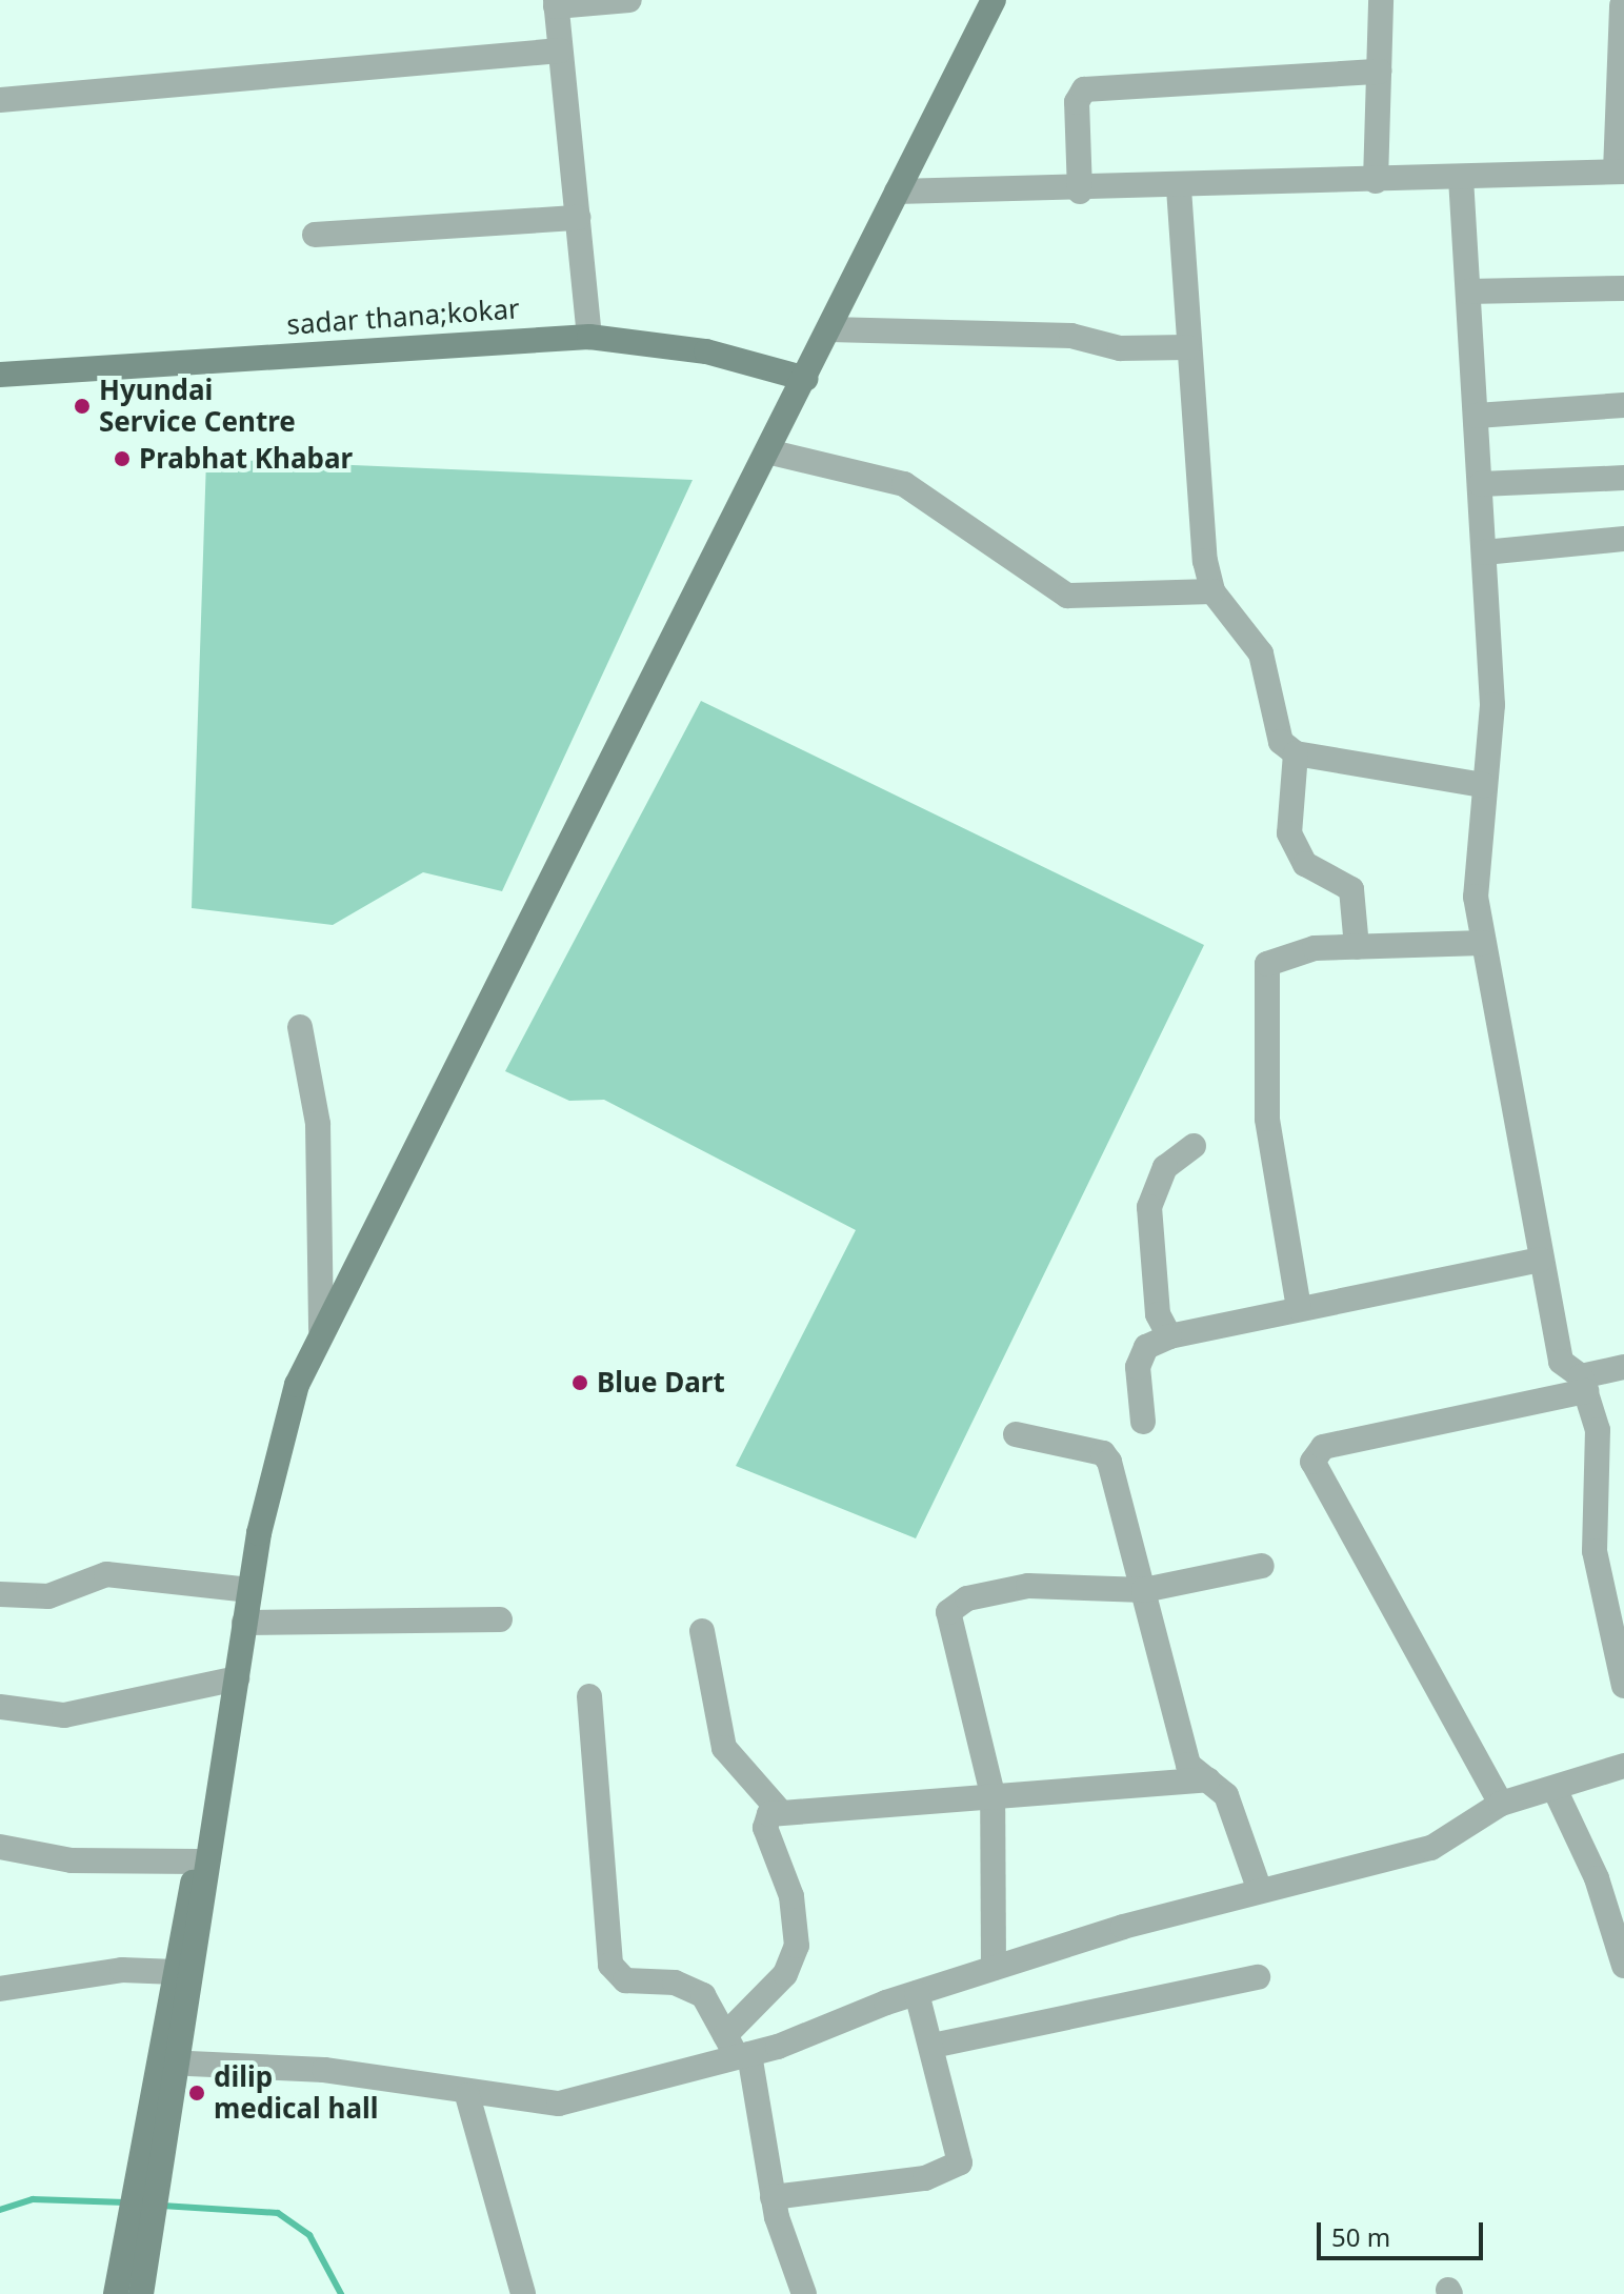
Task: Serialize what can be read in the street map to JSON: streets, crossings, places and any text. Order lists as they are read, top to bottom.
{
  "streets": {
    "main road": ["sadar thana;kokar"]
  },
  "places": [
    "Hyundai Service Centre",
    "Prabhat Khabar",
    "Blue Dart",
    "dilip medical hall"
  ],
  "scale_bar": "50 m"
}
